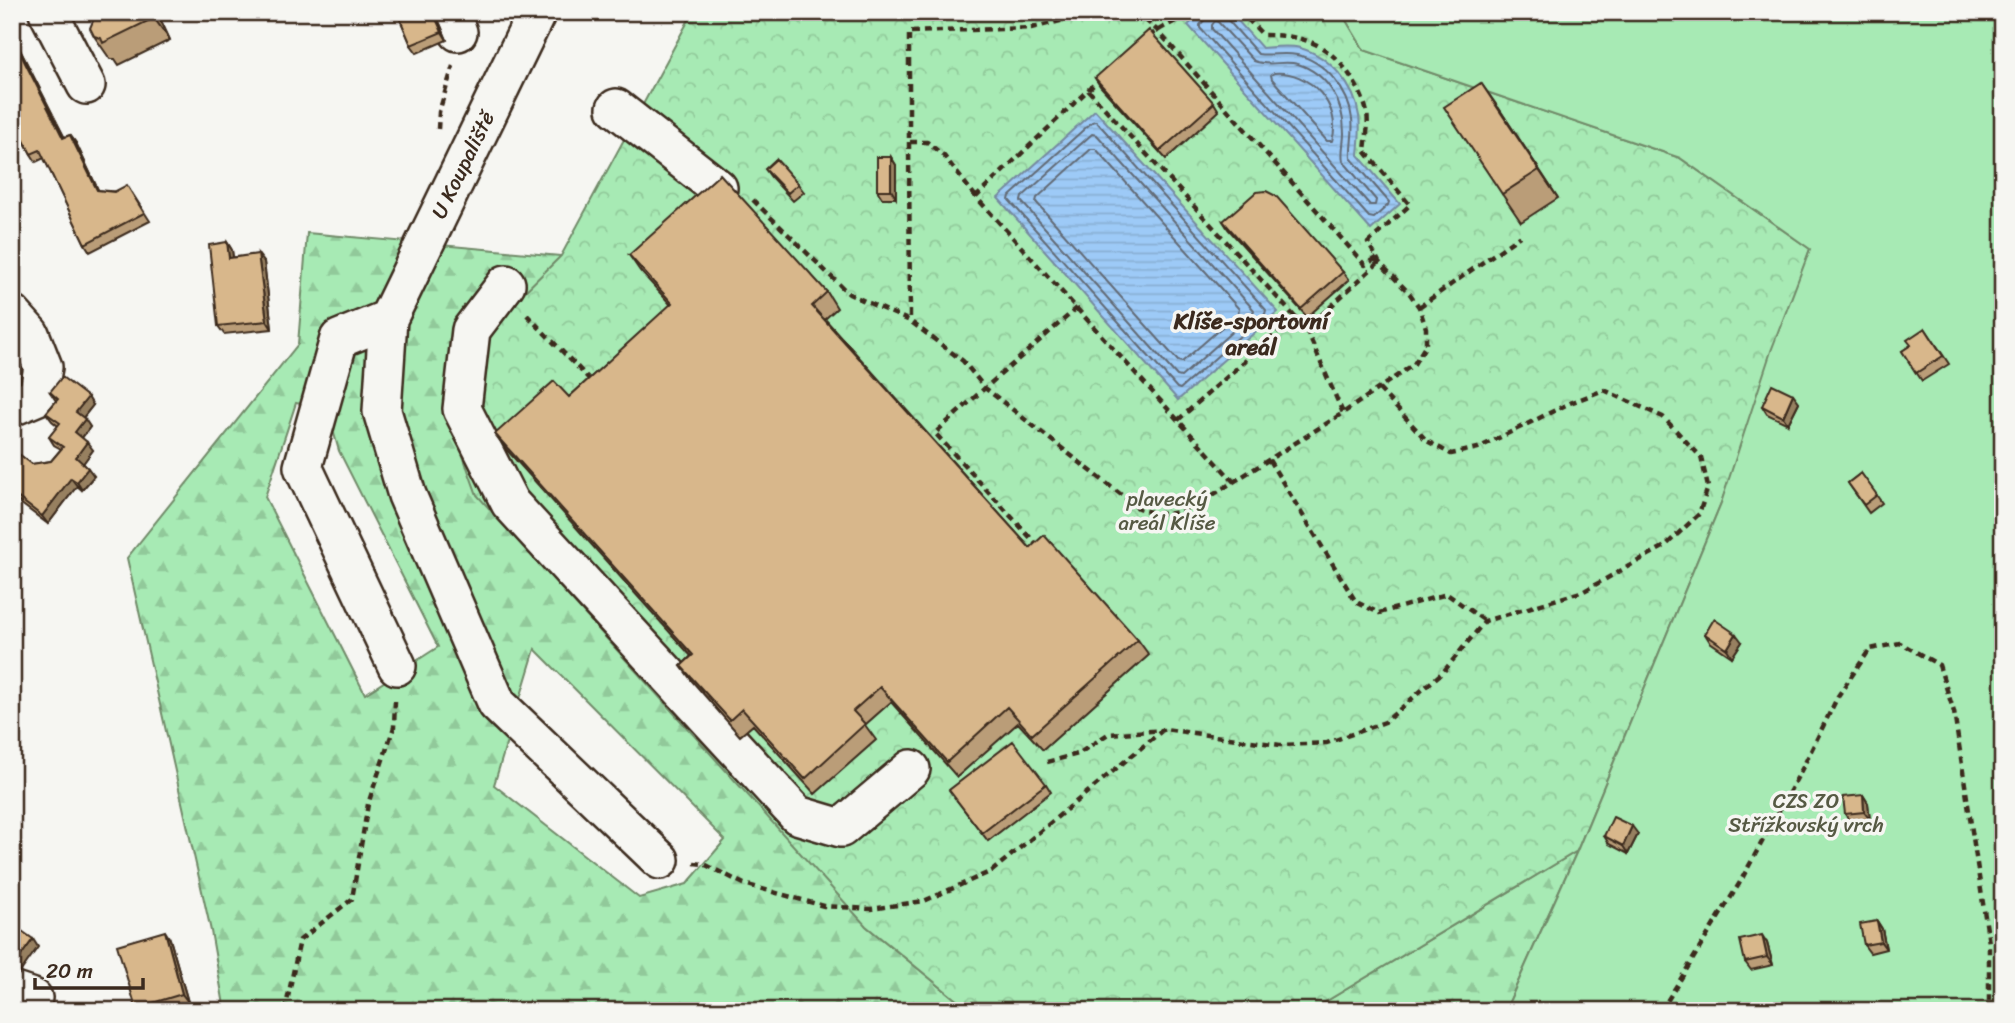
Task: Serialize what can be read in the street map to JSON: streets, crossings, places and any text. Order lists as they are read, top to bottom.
{
  "streets": {
    "street": ["U Koupaliště"]
  },
  "districts": ["Klíše-sportovní areál"],
  "parks": ["plavecký areál Klíše", "CZS ZO Střížkovský vrch"],
  "scale_bar": "20 m"
}
